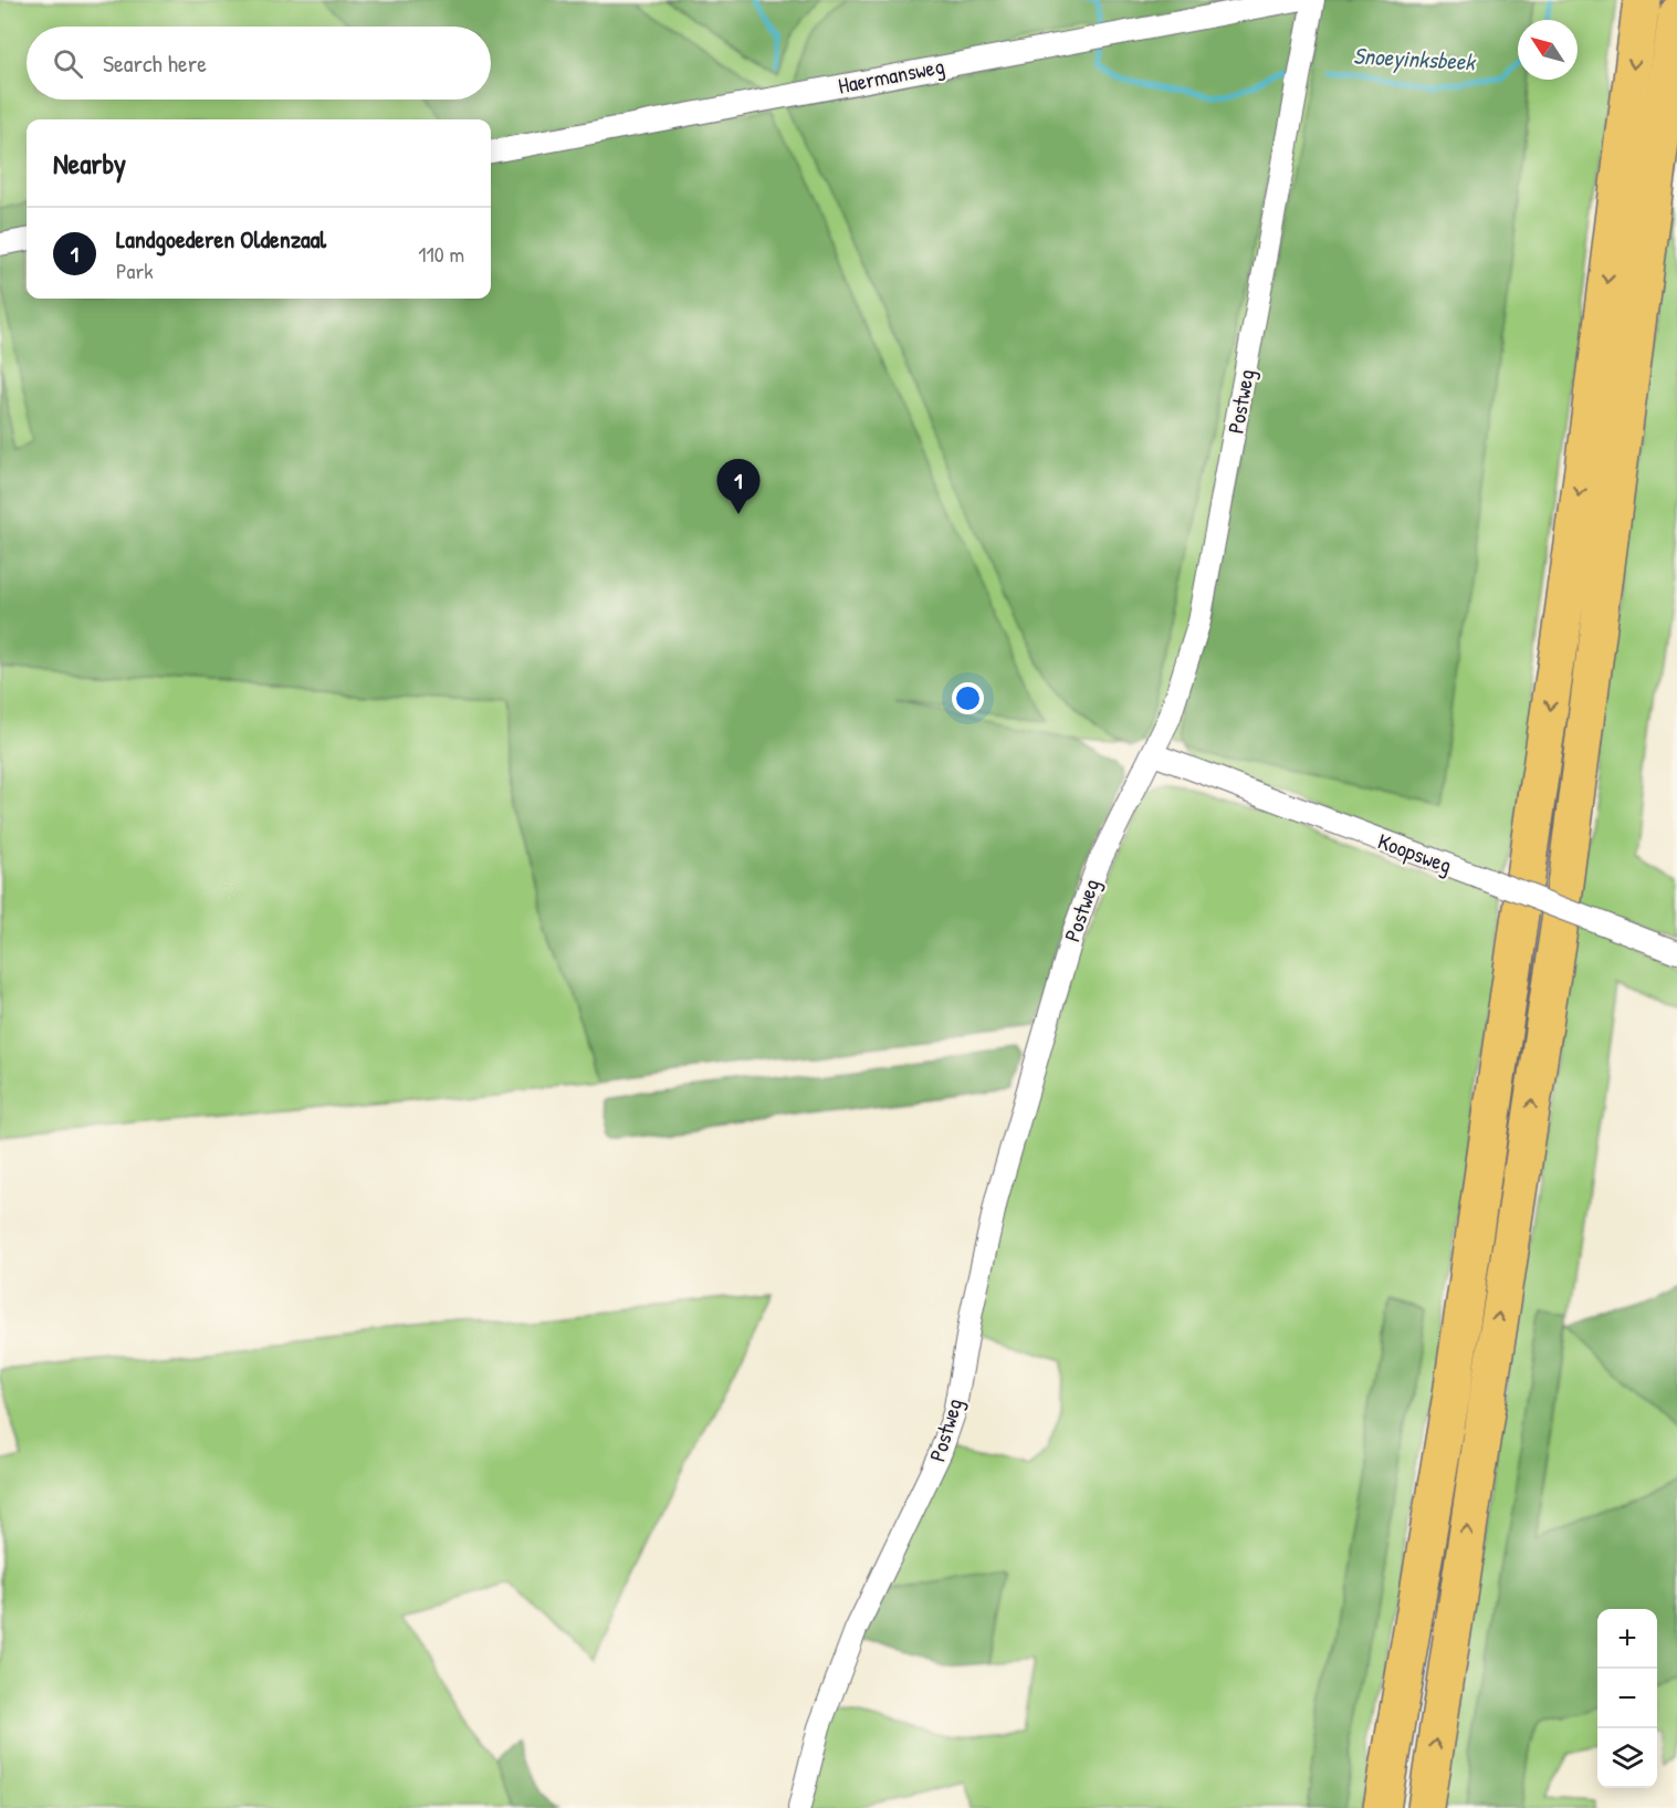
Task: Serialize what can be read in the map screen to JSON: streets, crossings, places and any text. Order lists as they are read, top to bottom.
{
  "streets": {
    "street": ["Haermansweg", "Postweg", "Koopsweg"]
  },
  "crossings": [
    ["Postweg", "Koopsweg"]
  ],
  "water": ["Snoeyinksbeek"],
  "north": "top left",
  "page": {
    "search": "Search here",
    "heading": "Nearby",
    "list": [
      {
        "mark": "1",
        "name": "Landgoederen Oldenzaal",
        "note": "Park",
        "value": "110 m"
      }
    ],
    "pins": "1",
    "map_buttons": ["+", "−"]
  }
}
